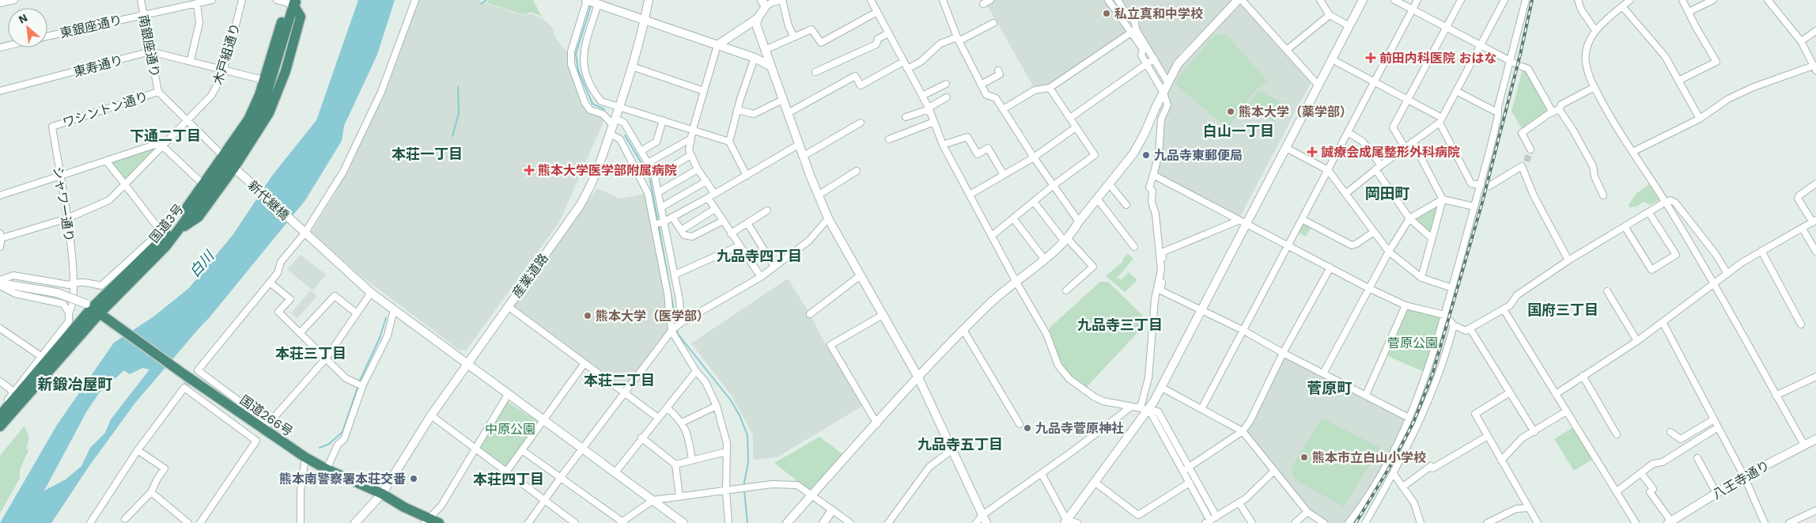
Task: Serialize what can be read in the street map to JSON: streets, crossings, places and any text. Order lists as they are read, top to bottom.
{
  "streets": {
    "highway": ["国道3号", "国道266号"],
    "street": [
      "東銀座通り",
      "南銀座通り",
      "木戸組通り",
      "東寿通り",
      "ワシントン通り",
      "新代継橋",
      "シャワー通り",
      "産業道路",
      "八王寺通り"
    ]
  },
  "crossings": [
    ["東銀座通り", "南銀座通り"],
    ["南銀座通り", "東寿通り"],
    ["南銀座通り", "ワシントン通り"],
    ["木戸組通り", "シャワー通り"],
    ["ワシントン通り", "シャワー通り"],
    ["新代継橋", "国道3号"],
    ["新代継橋", "産業道路"],
    ["シャワー通り", "国道3号"],
    ["国道3号", "国道266号"],
    ["産業道路", "国道266号"]
  ],
  "districts": [
    "白山一丁目",
    "下通二丁目",
    "本荘一丁目",
    "岡田町",
    "九品寺四丁目",
    "国府三丁目",
    "九品寺三丁目",
    "本荘三丁目",
    "本荘二丁目",
    "新鍛冶屋町",
    "菅原町",
    "九品寺五丁目",
    "本荘四丁目"
  ],
  "water": ["白川"],
  "parks": ["菅原公園", "中原公園"],
  "places": {
    "other": [
      "私立真和中学校",
      "熊本大学（薬学部）",
      "九品寺東郵便局",
      "熊本大学（医学部）",
      "九品寺菅原神社",
      "熊本市立白山小学校",
      "熊本南警察署本荘交番"
    ],
    "health": ["前田内科医院 おはな", "誠療会成尾整形外科病院", "熊本大学医学部附属病院"]
  },
  "north": "top left"
}
